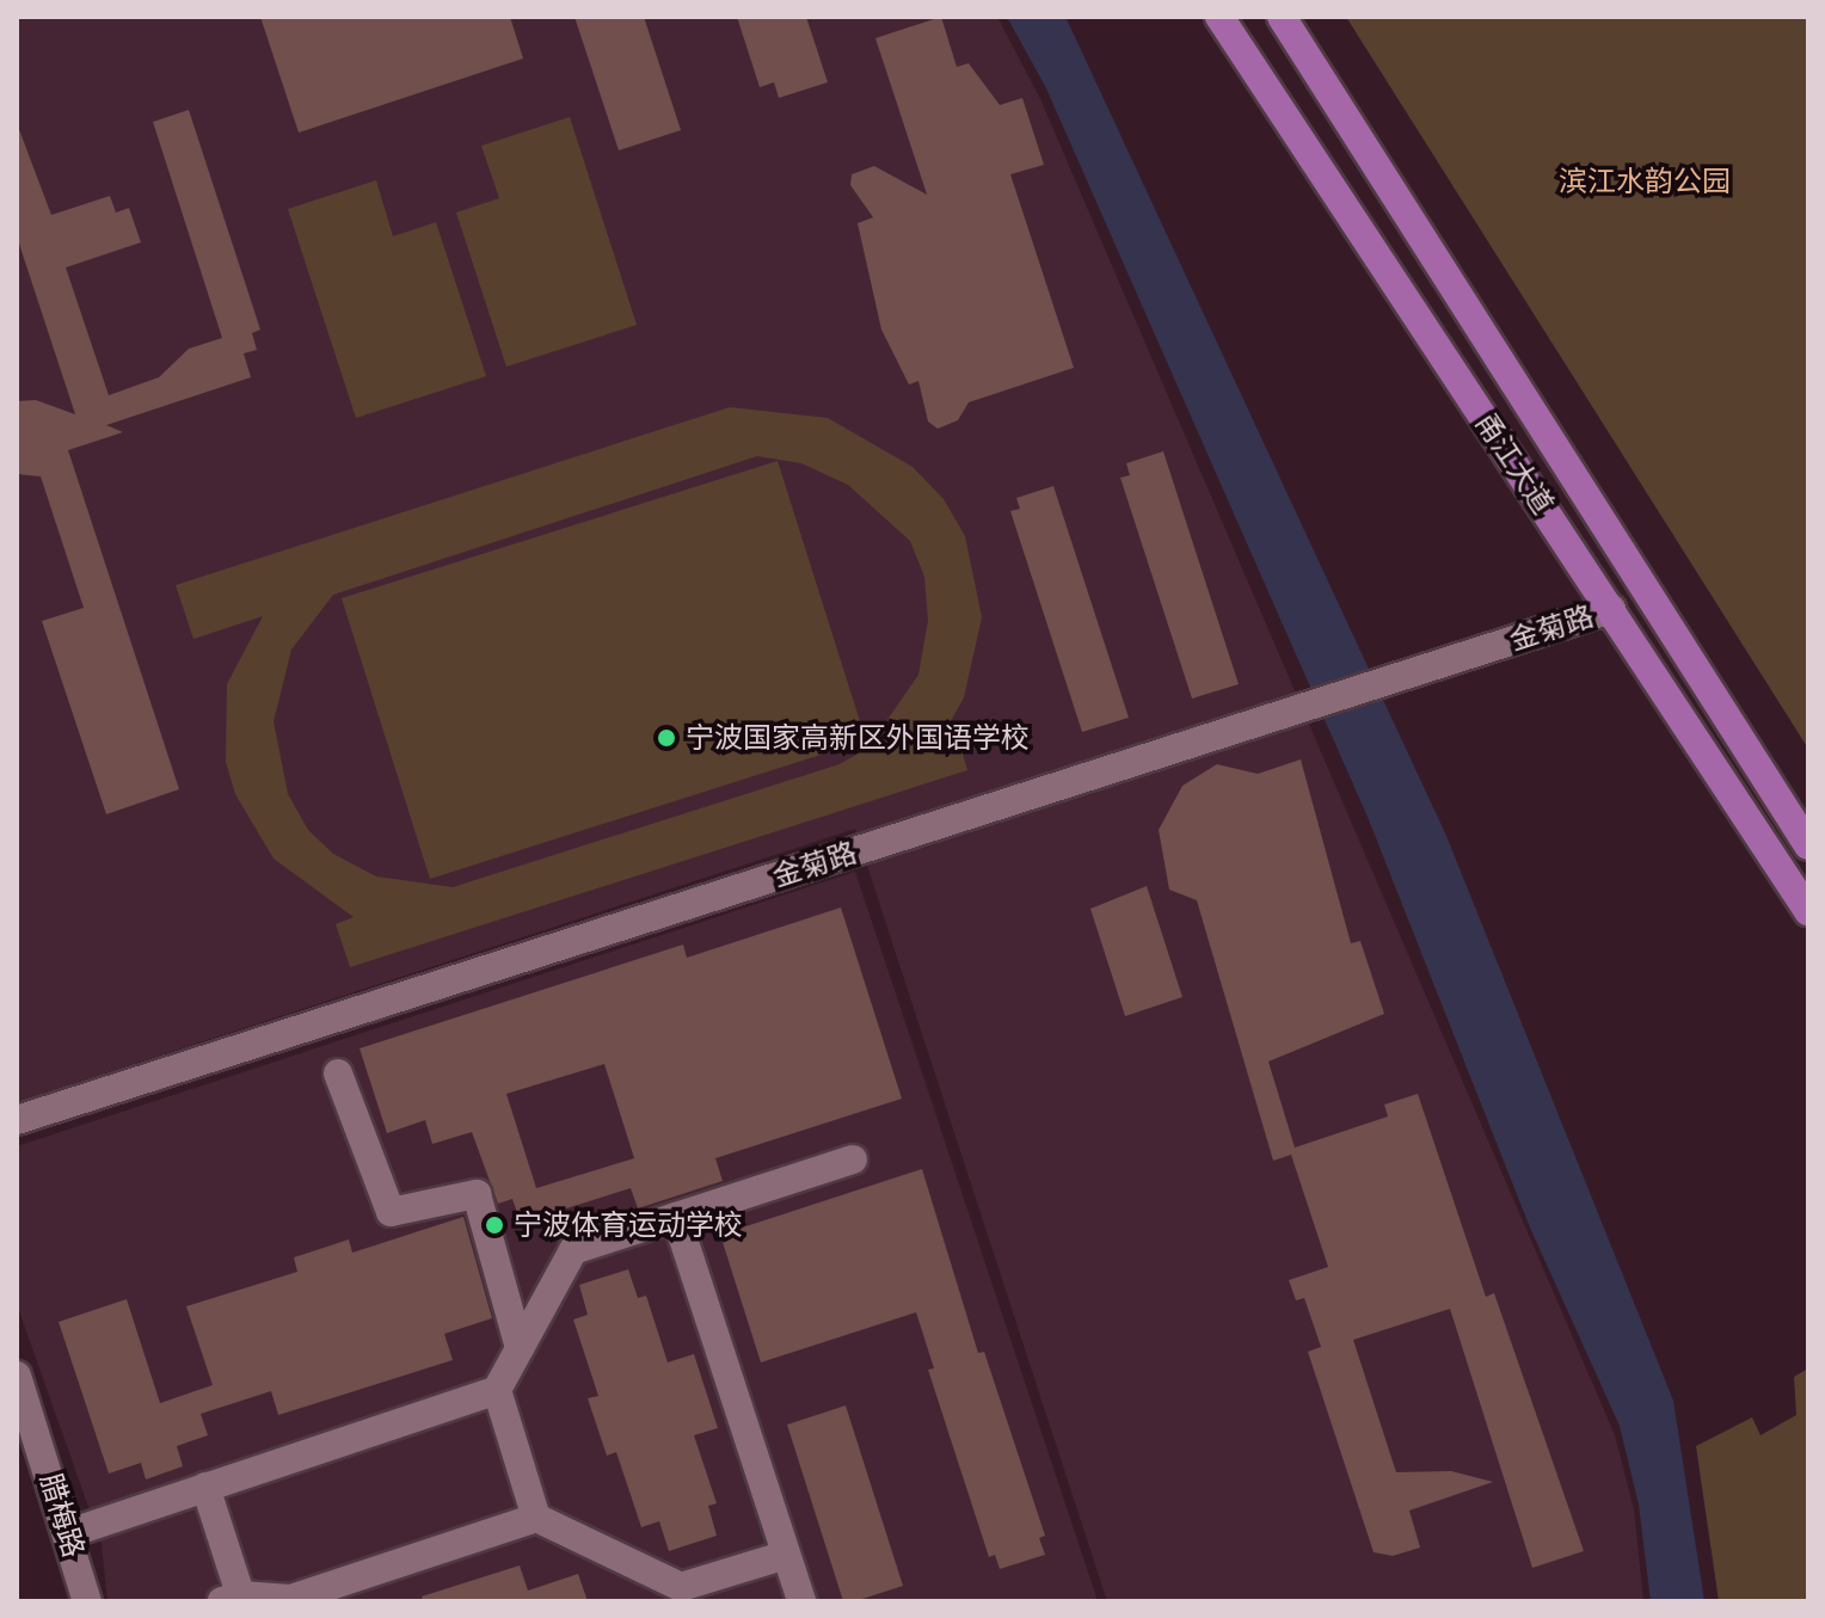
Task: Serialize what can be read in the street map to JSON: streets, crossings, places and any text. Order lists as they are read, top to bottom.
{
  "streets": {
    "main road": ["甬江大道"],
    "street": ["金菊路", "腊梅路"]
  },
  "crossings": [
    ["甬江大道", "金菊路"]
  ],
  "parks": ["滨江水韵公园"],
  "places": ["宁波国家高新区外国语学校", "宁波体育运动学校"]
}
